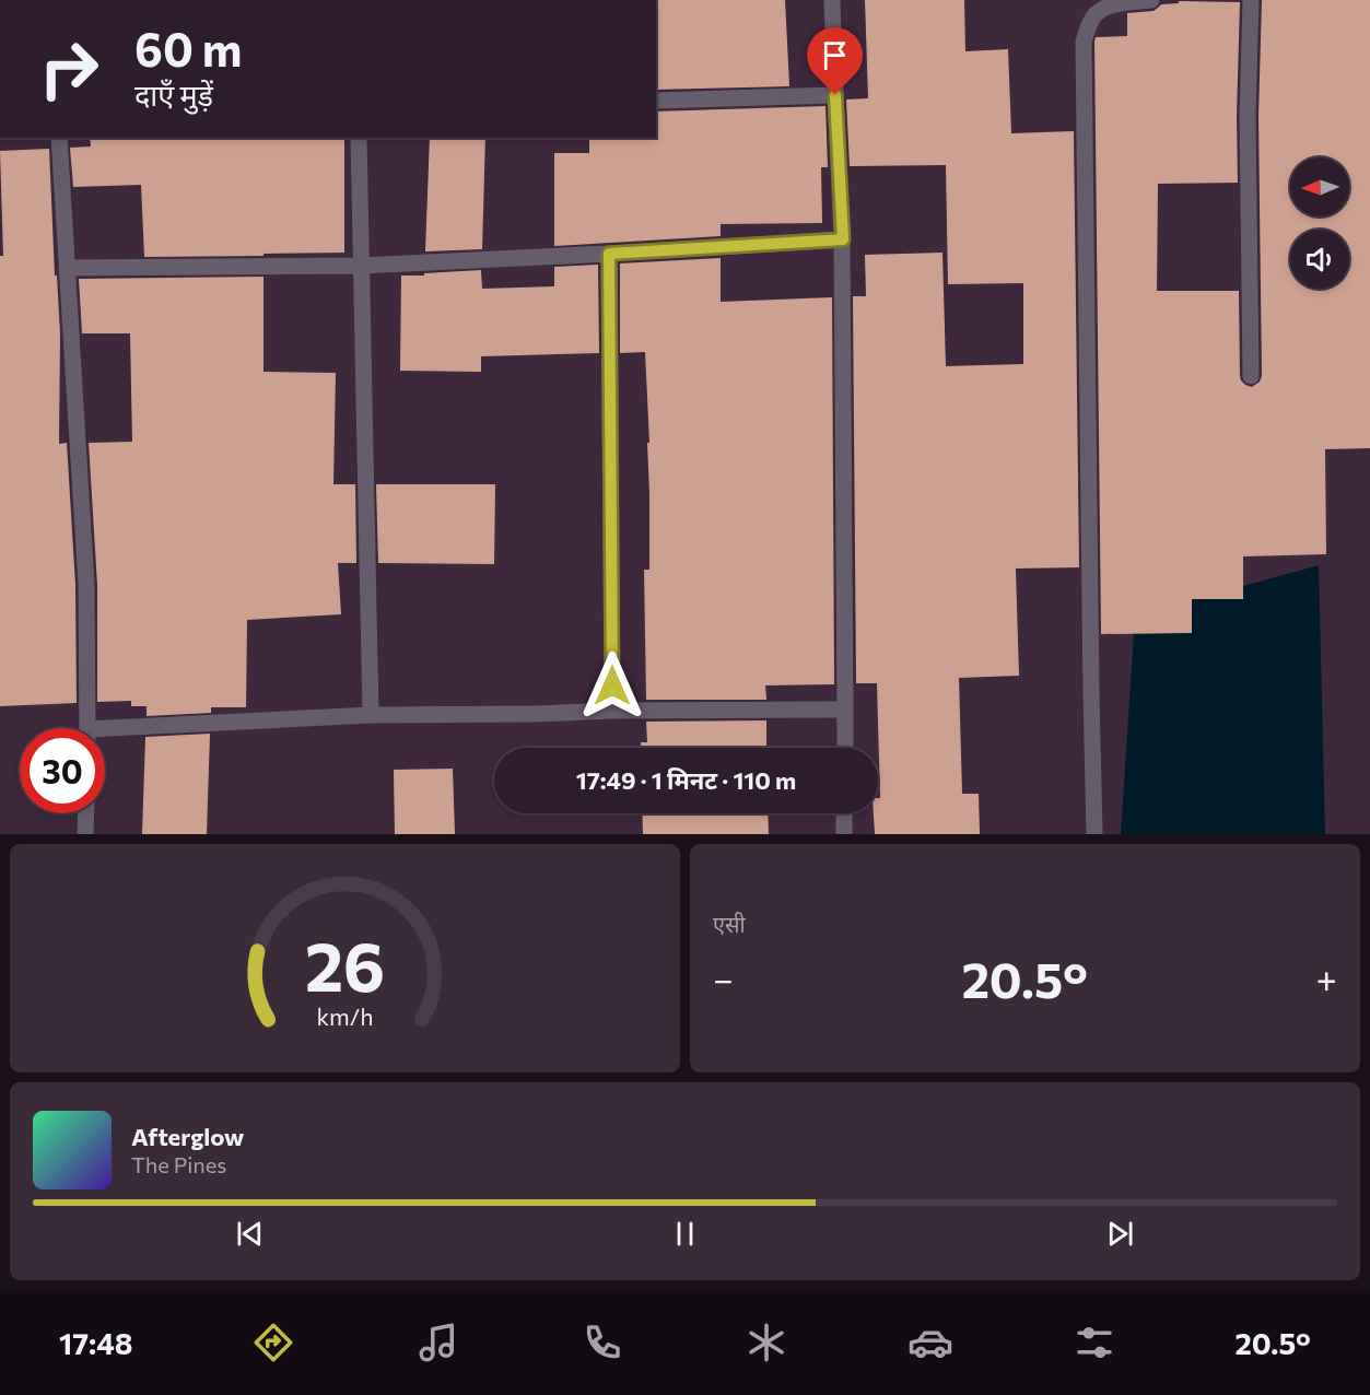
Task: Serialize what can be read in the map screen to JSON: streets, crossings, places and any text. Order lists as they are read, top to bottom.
{
  "north": "left",
  "page": {
    "turn": ["60 m", "दाएँ मुड़ें"],
    "limit": "30",
    "trip": "17:49 · 1 मिनट · 110 m",
    "tile": "एसी",
    "heat": ["−", "20.5°", "+"],
    "song": ["Afterglow", "The Pines"],
    "tabs": ["17:48", "20.5°"],
    "gauge": ["26", "km/h"]
  }
}
